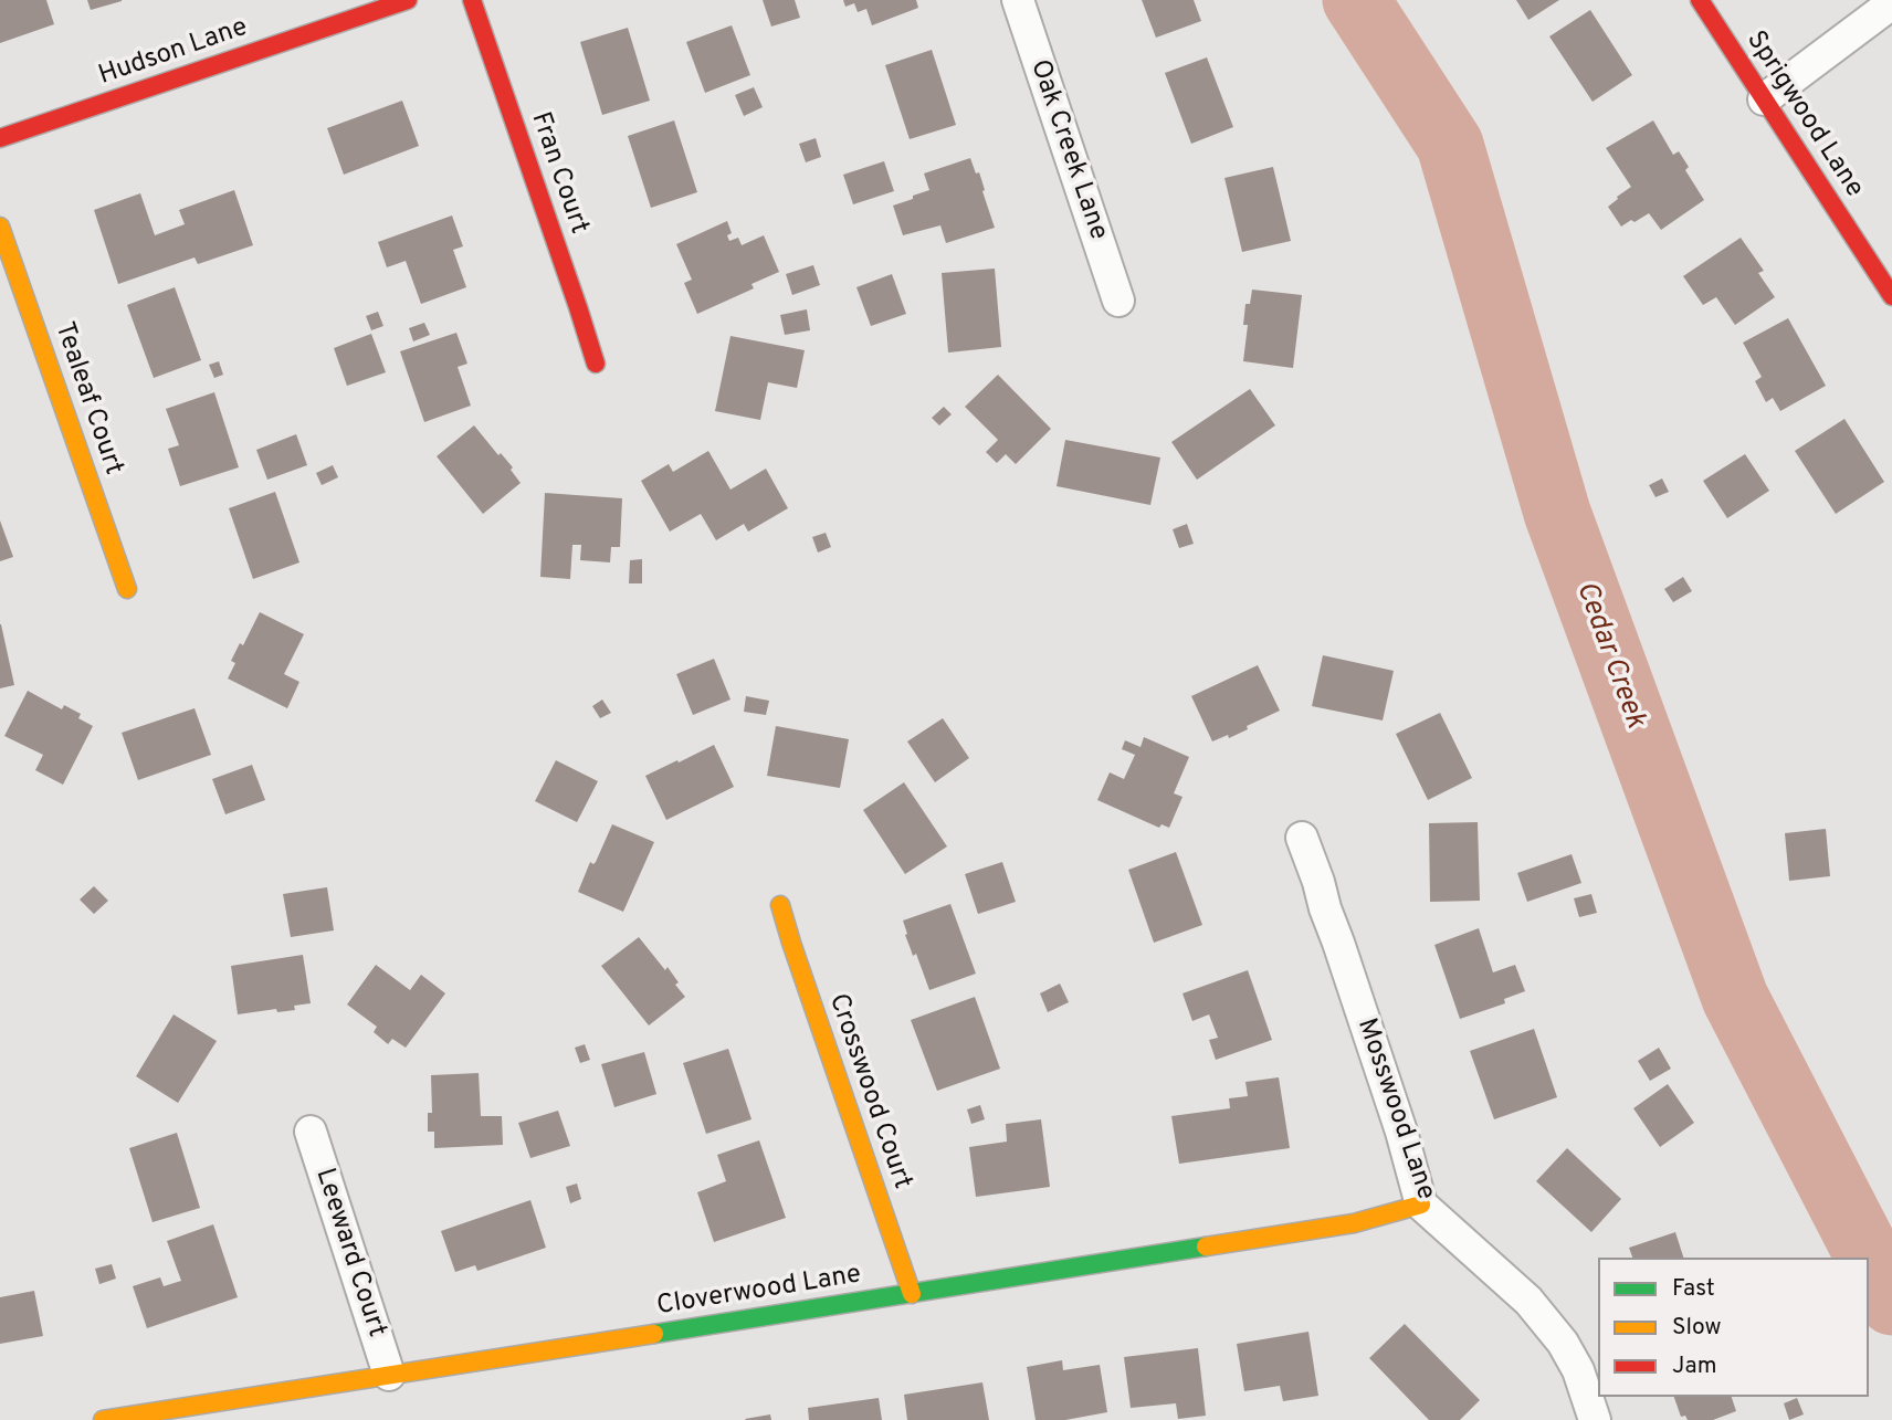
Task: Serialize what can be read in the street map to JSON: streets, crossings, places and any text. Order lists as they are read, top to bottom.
{
  "streets": {
    "street": [
      "Hudson Lane",
      "Sprigwood Lane",
      "Oak Creek Lane",
      "Fran Court",
      "Tealeaf Court",
      "Crosswood Court",
      "Mosswood Lane",
      "Leeward Court",
      "Cloverwood Lane"
    ]
  },
  "crossings": [
    ["Crosswood Court", "Cloverwood Lane"],
    ["Mosswood Lane", "Cloverwood Lane"],
    ["Leeward Court", "Cloverwood Lane"]
  ],
  "water": ["Cedar Creek"],
  "legend": ["Fast", "Slow", "Jam"]
}
